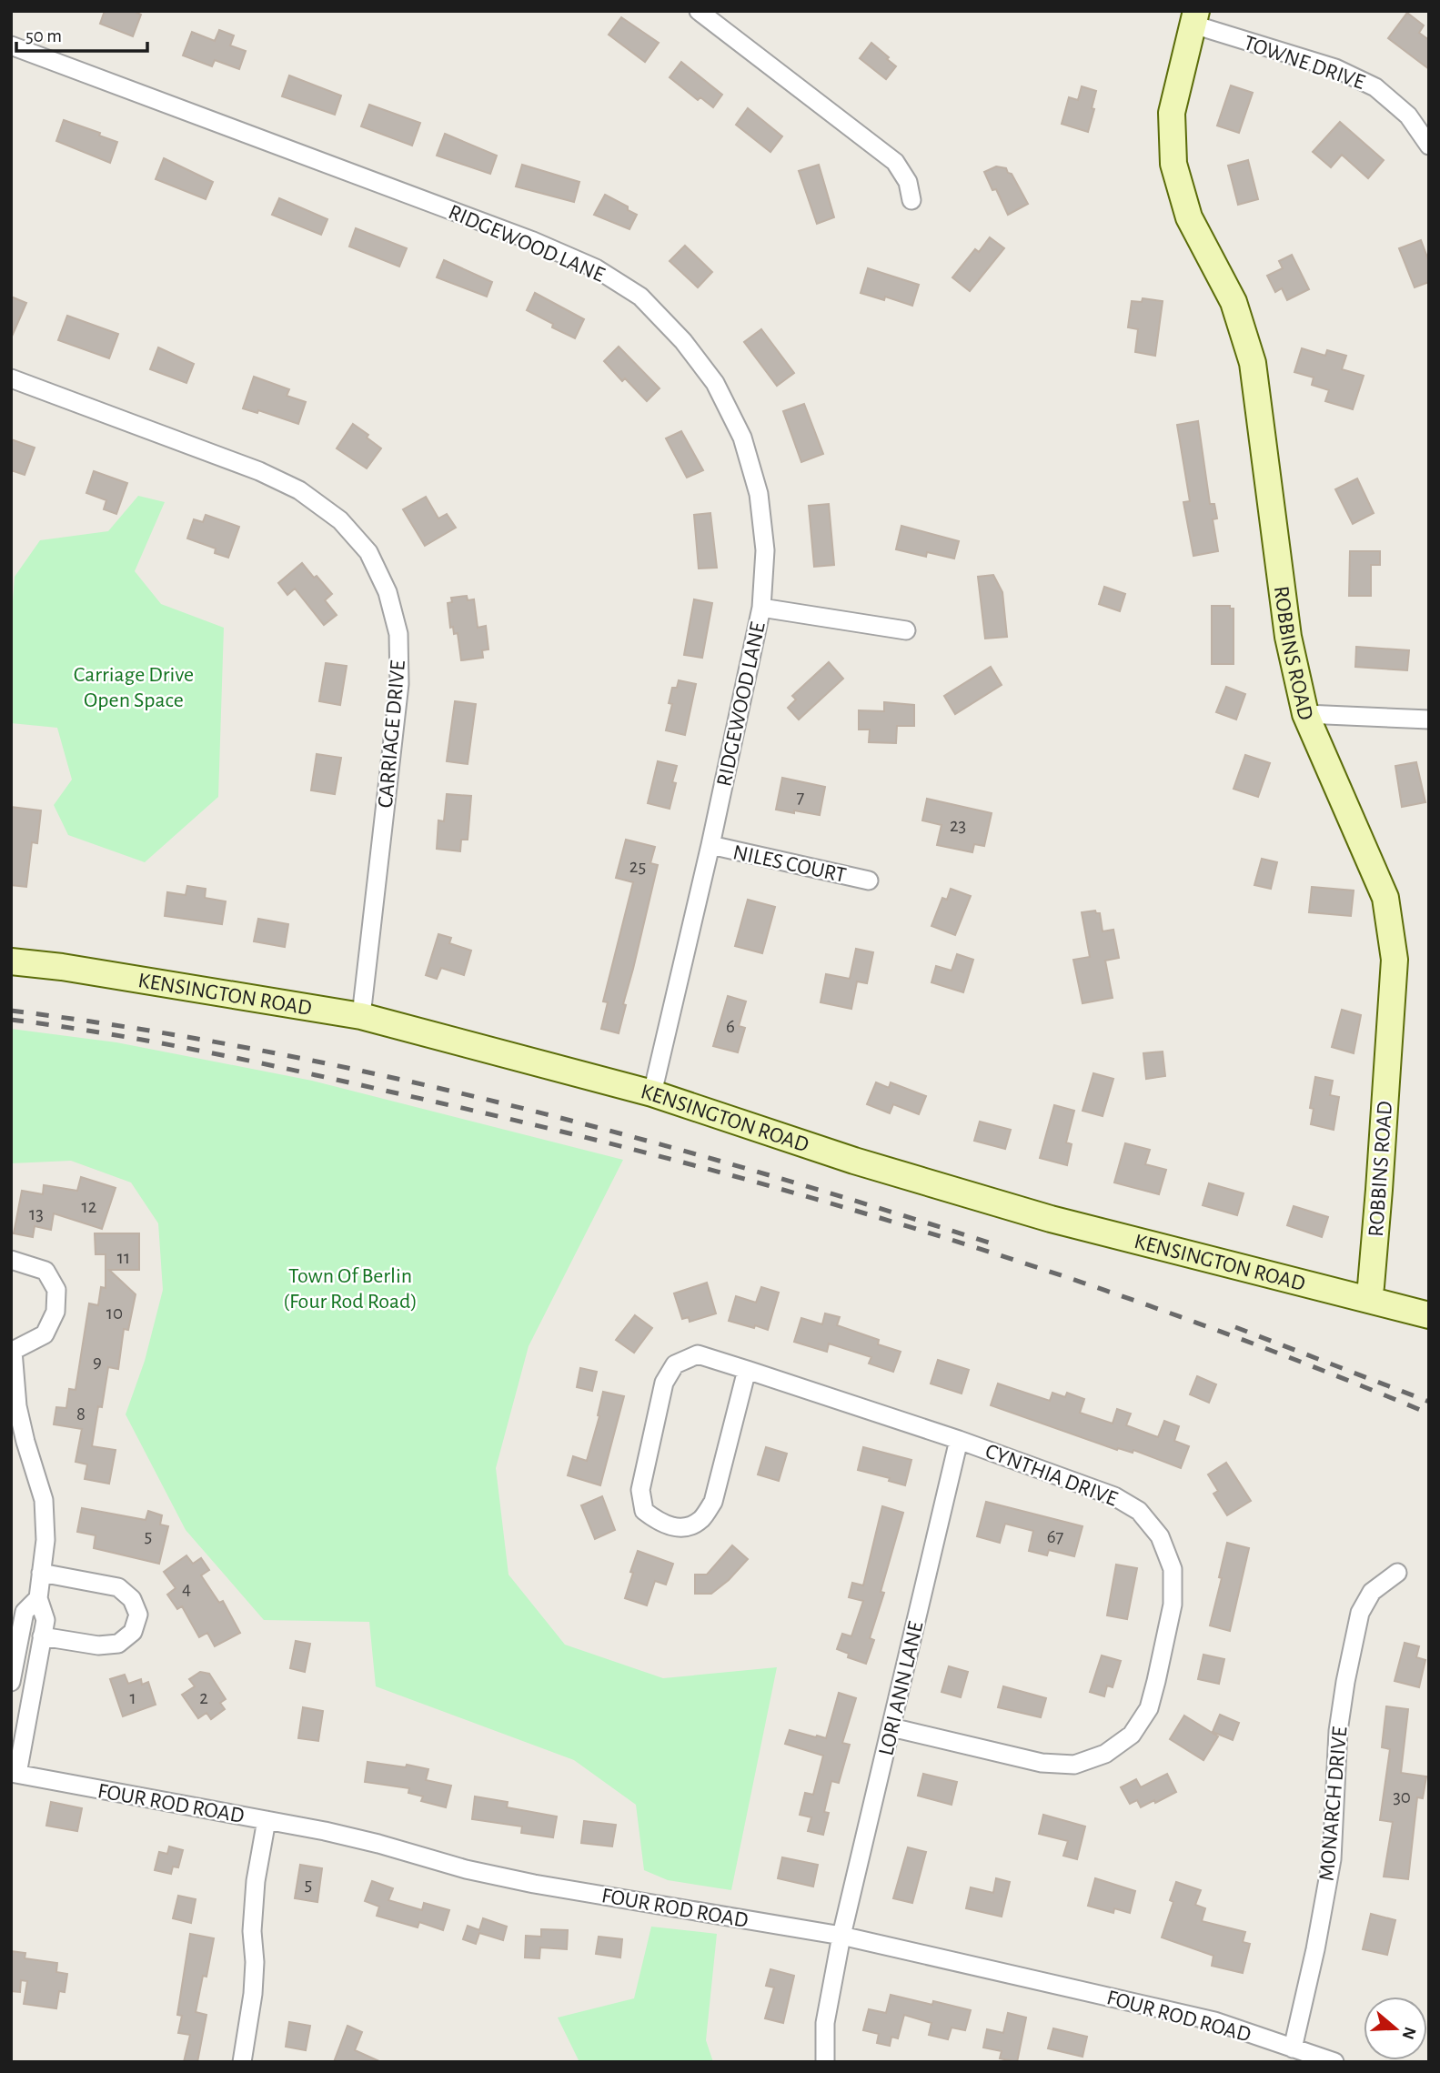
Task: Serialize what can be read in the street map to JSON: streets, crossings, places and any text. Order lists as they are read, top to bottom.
{
  "streets": {
    "street": [
      "TOWNE DRIVE",
      "RIDGEWOOD LANE",
      "ROBBINS ROAD",
      "CARRIAGE DRIVE",
      "NILES COURT",
      "KENSINGTON ROAD",
      "CYNTHIA DRIVE",
      "LORI ANN LANE",
      "FOUR ROD ROAD",
      "MONARCH DRIVE"
    ]
  },
  "crossings": [
    ["TOWNE DRIVE", "ROBBINS ROAD"],
    ["RIDGEWOOD LANE", "NILES COURT"],
    ["RIDGEWOOD LANE", "KENSINGTON ROAD"],
    ["ROBBINS ROAD", "KENSINGTON ROAD"],
    ["CARRIAGE DRIVE", "KENSINGTON ROAD"],
    ["CYNTHIA DRIVE", "LORI ANN LANE"],
    ["LORI ANN LANE", "FOUR ROD ROAD"],
    ["FOUR ROD ROAD", "MONARCH DRIVE"]
  ],
  "parks": ["Carriage Drive Open Space", "Town Of Berlin (Four Rod Road)"],
  "house_numbers": [
    "7",
    "23",
    "25",
    "6",
    "12",
    "13",
    "11",
    "10",
    "9",
    "8",
    "5",
    "67",
    "4",
    "1",
    "2",
    "30",
    "5"
  ],
  "scale_bar": "50 m",
  "north": "right"
}
